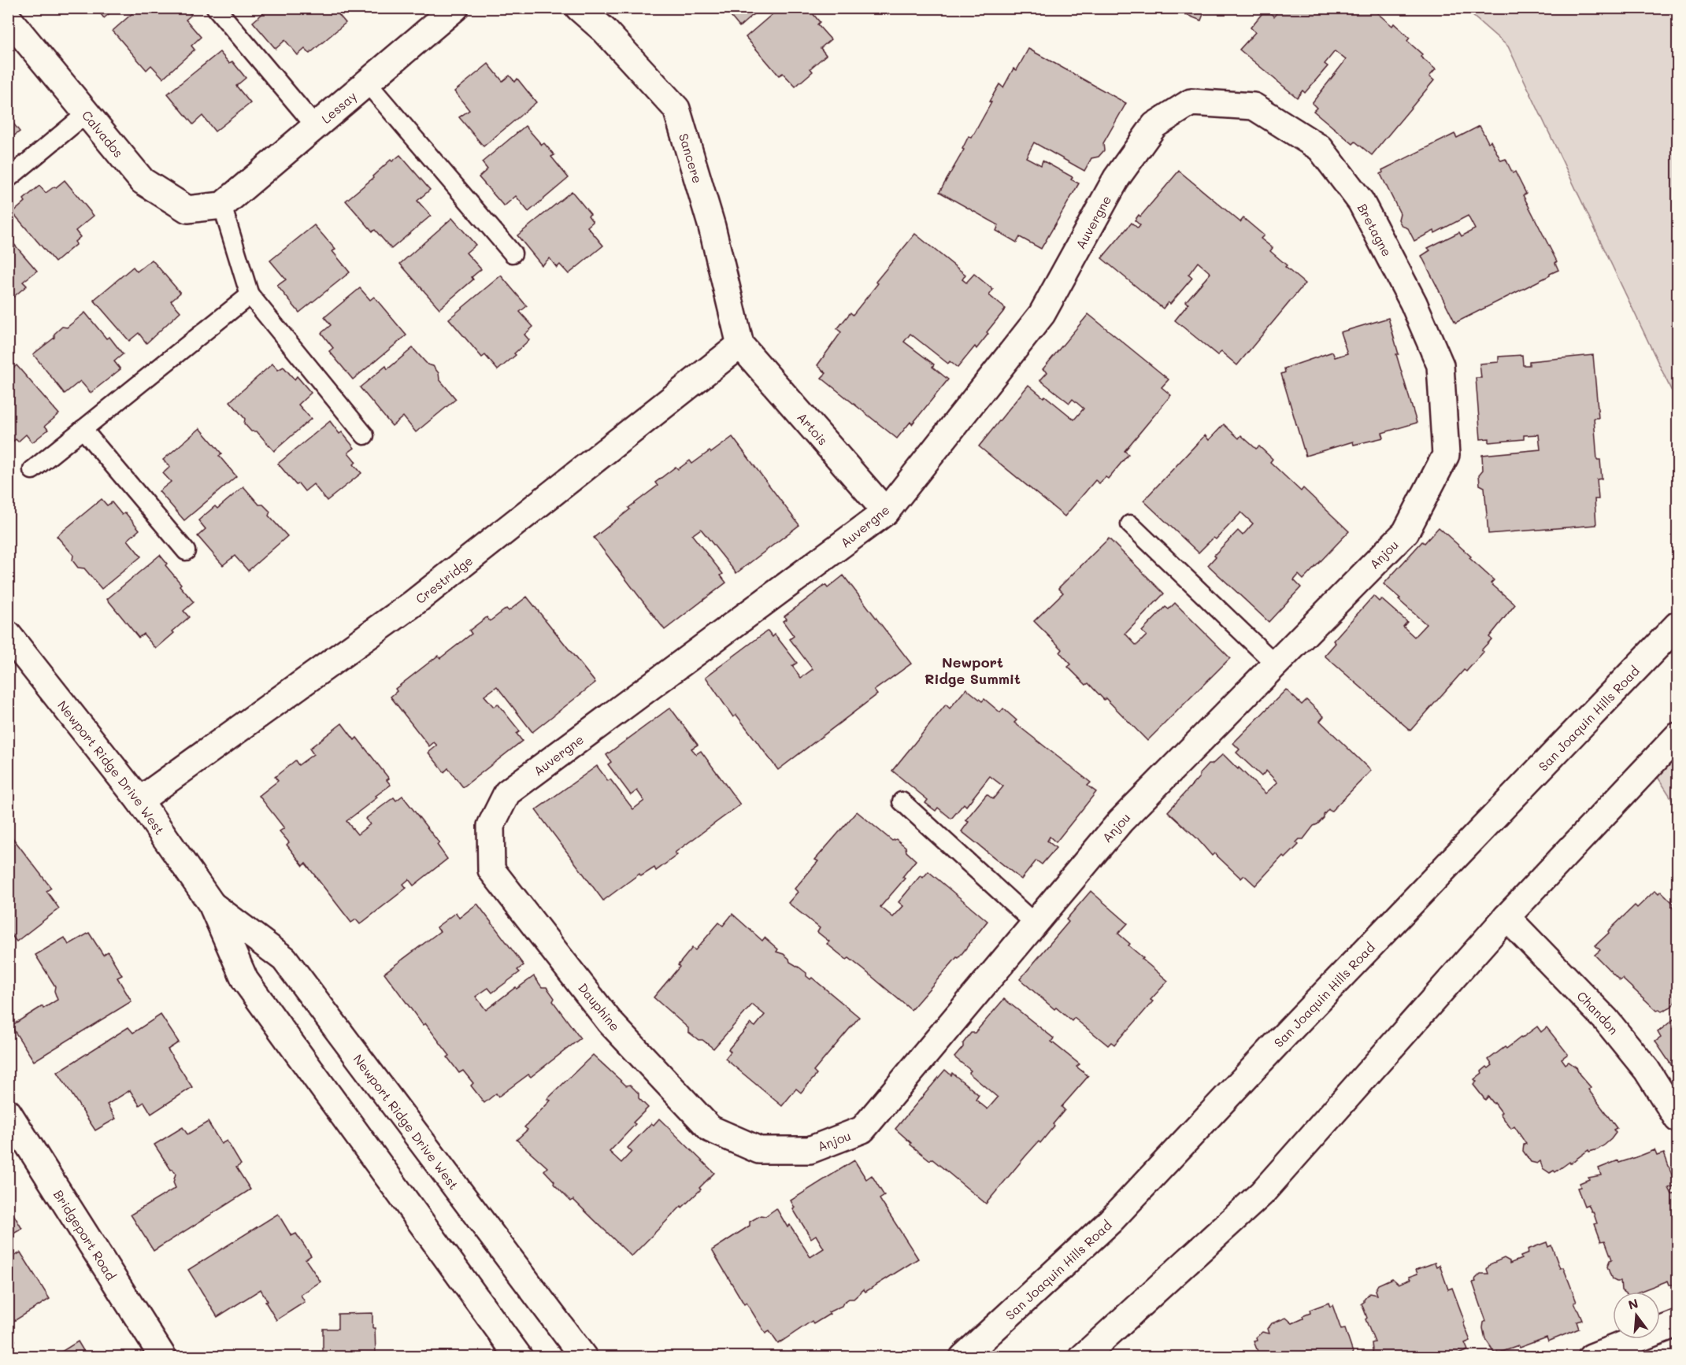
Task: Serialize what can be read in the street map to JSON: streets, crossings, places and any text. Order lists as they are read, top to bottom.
{
  "streets": {
    "street": [
      "Lessay",
      "Calvados",
      "Sancere",
      "Auvergne",
      "Bretagne",
      "Artois",
      "Anjou",
      "Crestridge",
      "San Joaquin Hills Road",
      "Newport Ridge Drive West",
      "Dauphine",
      "Chandon",
      "Bridgeport Road"
    ]
  },
  "crossings": [
    ["Lessay", "Calvados"],
    ["Sancere", "Artois"],
    ["Sancere", "Crestridge"],
    ["Auvergne", "Bretagne"],
    ["Auvergne", "Artois"],
    ["Auvergne", "Dauphine"],
    ["Bretagne", "Anjou"],
    ["Artois", "Crestridge"],
    ["Anjou", "Dauphine"],
    ["Crestridge", "Newport Ridge Drive West"]
  ],
  "districts": ["Newport Ridge Summit"],
  "north": "top"
}
